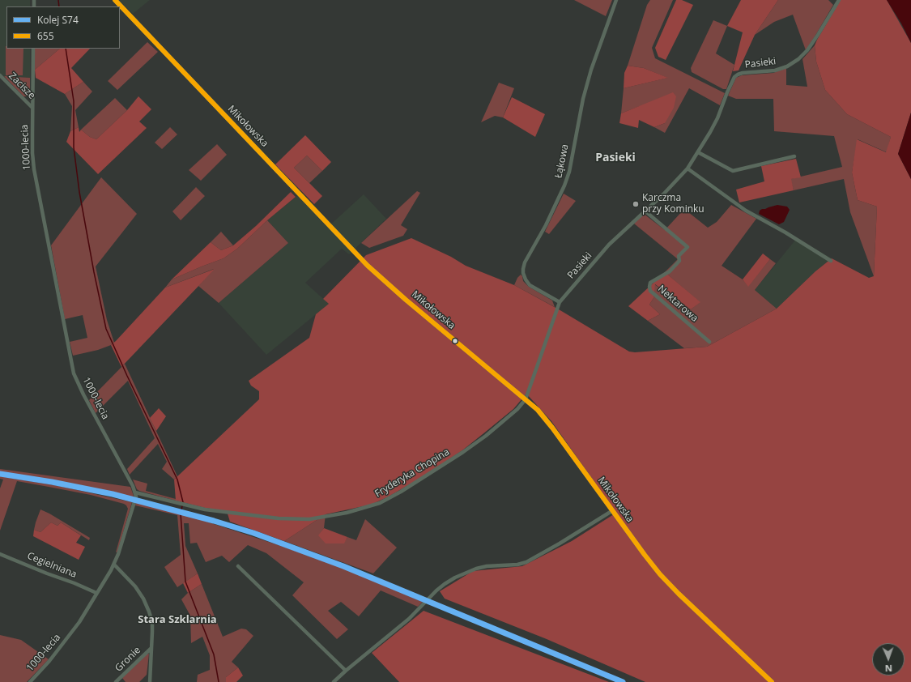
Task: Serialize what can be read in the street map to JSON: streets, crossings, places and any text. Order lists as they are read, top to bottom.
{
  "streets": {
    "main road": ["Mikołowska"],
    "street": [
      "Pasieki",
      "Zacisze",
      "1000-lecia",
      "Łąkowa",
      "Nektarowa",
      "Fryderyka Chopina",
      "Cegielniana",
      "Gronie"
    ]
  },
  "crossings": [
    ["Pasieki", "Mikołowska"],
    ["Pasieki", "Łąkowa"],
    ["Pasieki", "Nektarowa"],
    ["Pasieki", "Fryderyka Chopina"],
    ["Zacisze", "1000-lecia"],
    ["Mikołowska", "Fryderyka Chopina"],
    ["1000-lecia", "Fryderyka Chopina"],
    ["1000-lecia", "Cegielniana"]
  ],
  "districts": ["Pasieki", "Stara Szklarnia"],
  "places": ["Karczma przy Kominku"],
  "lines": ["transit line 655", "rail line S74"],
  "legend": ["Kolej S74", "655"],
  "north": "bottom"
}
